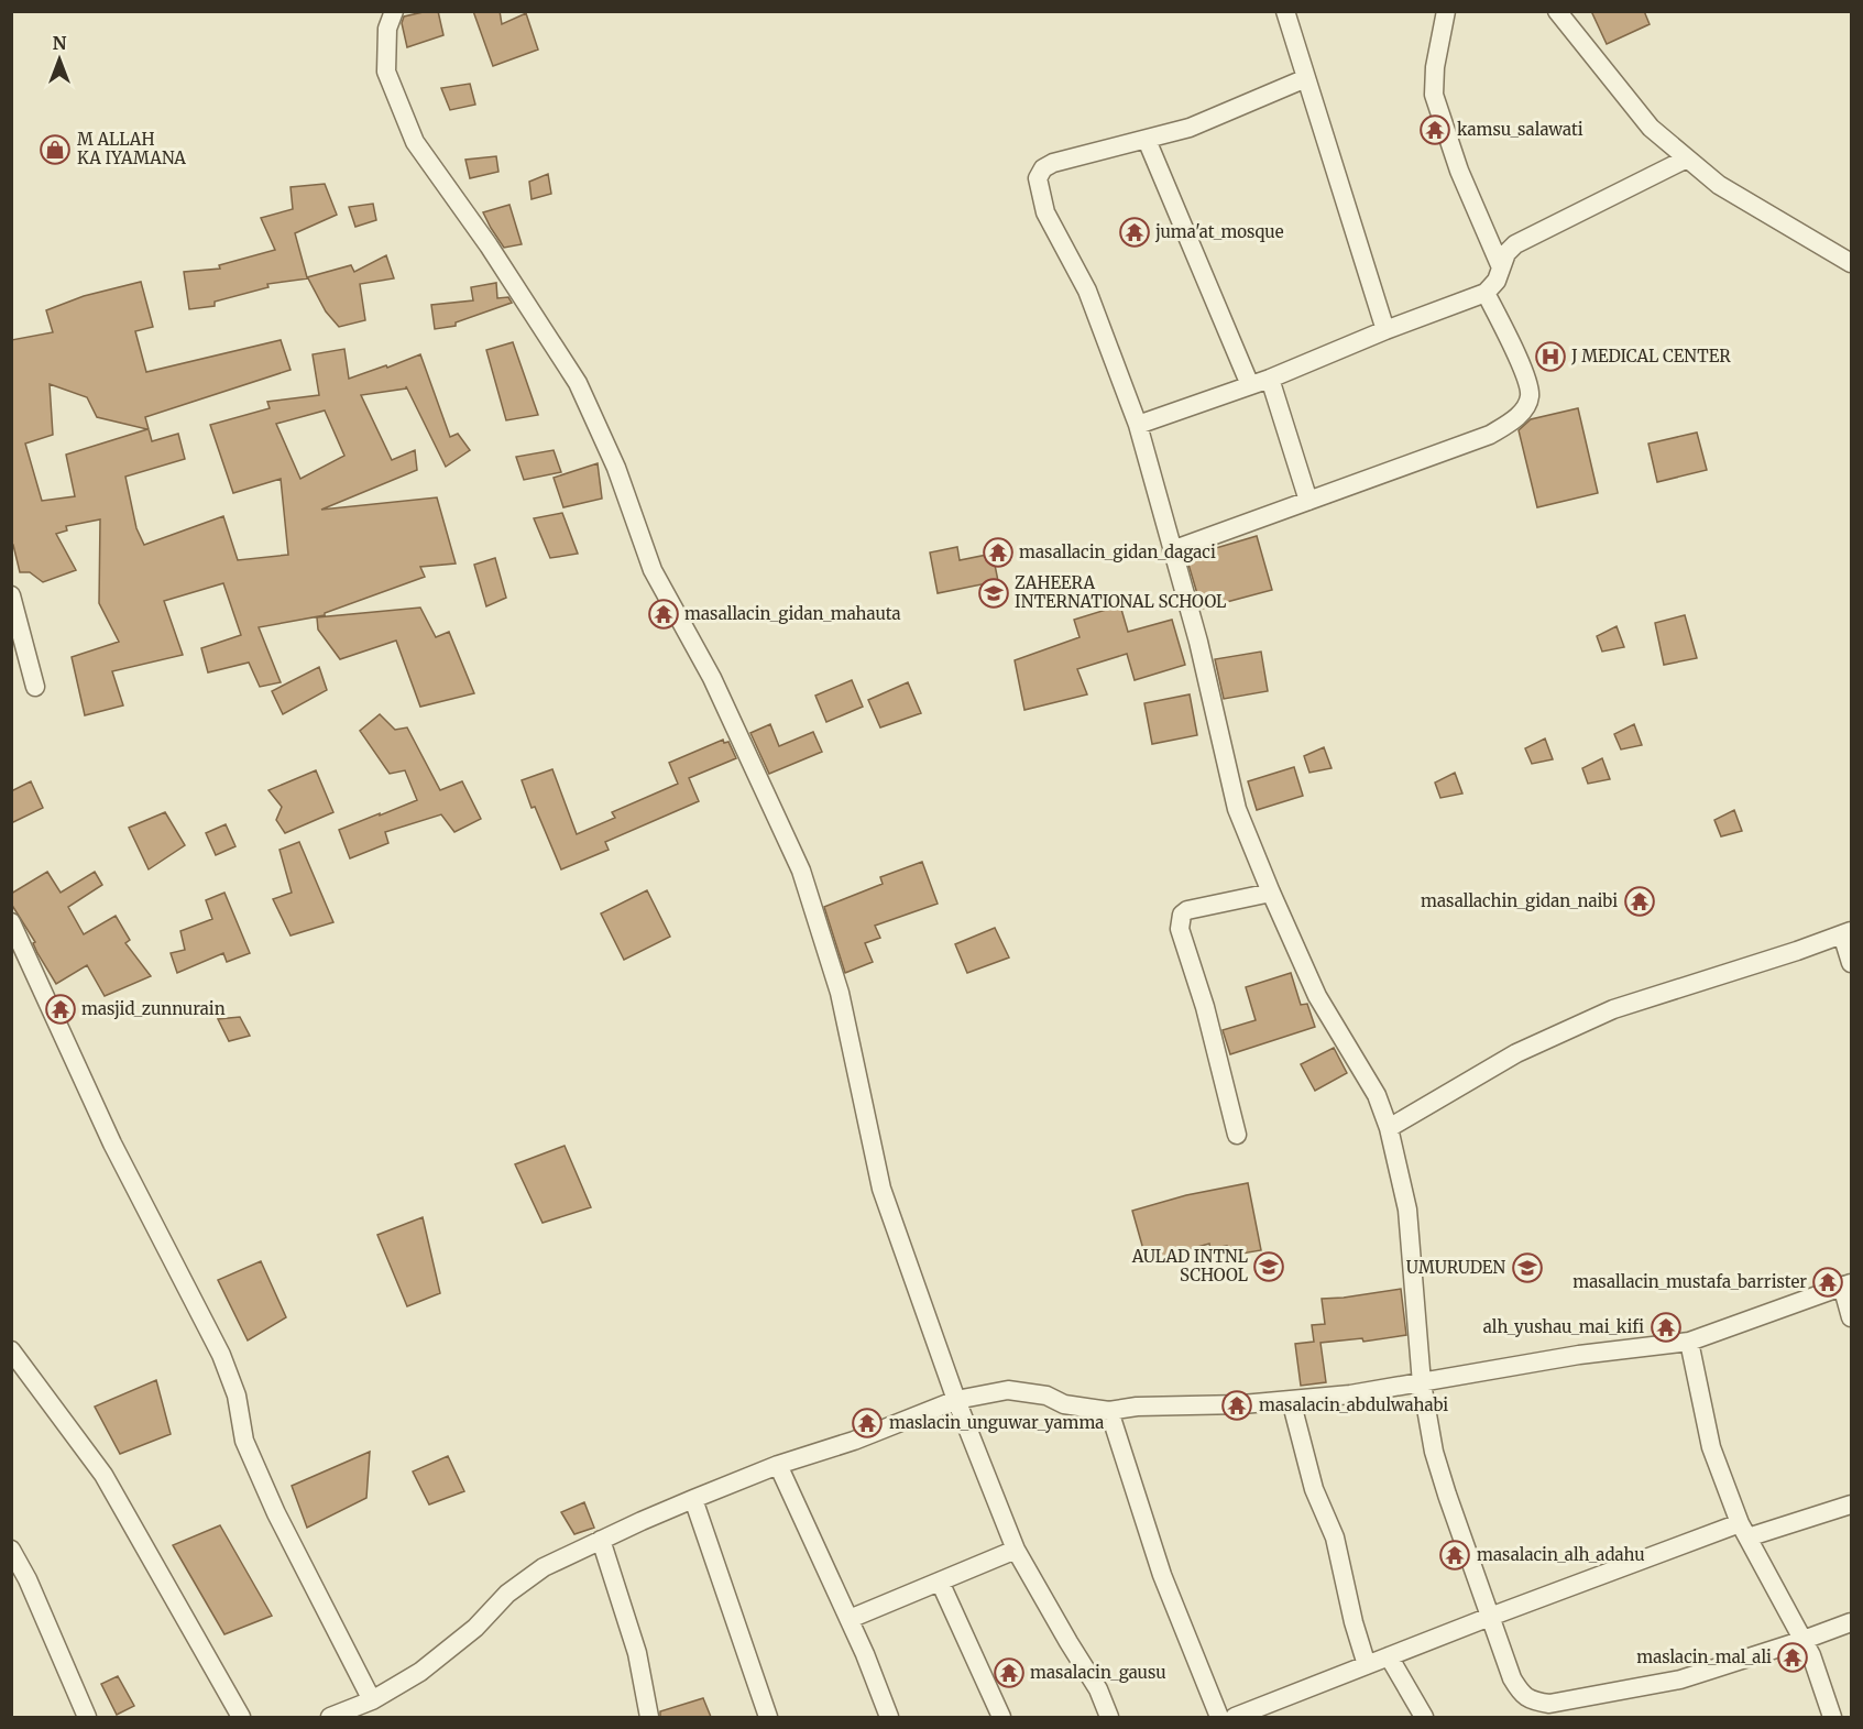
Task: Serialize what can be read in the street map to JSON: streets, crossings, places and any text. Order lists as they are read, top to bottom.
{
  "places": {
    "temple": [
      "kamsu_salawati",
      "juma'at_mosque",
      "masallacin_gidan_dagaci",
      "masallacin_gidan_mahauta",
      "masallachin_gidan_naibi",
      "masjid_zunnurain",
      "masallacin_mustafa_barrister",
      "alh_yushau_mai_kifi",
      "masalacin_abdulwahabi",
      "maslacin_unguwar_yamma",
      "masalacin_alh_adahu",
      "maslacin_mal_ali",
      "masalacin_gausu"
    ],
    "shop": ["M ALLAH KA IYAMANA"],
    "hospital": ["J MEDICAL CENTER"],
    "school or university": ["ZAHEERA INTERNATIONAL SCHOOL", "AULAD INTNL SCHOOL", "UMURUDEN"]
  },
  "north": "top"
}
